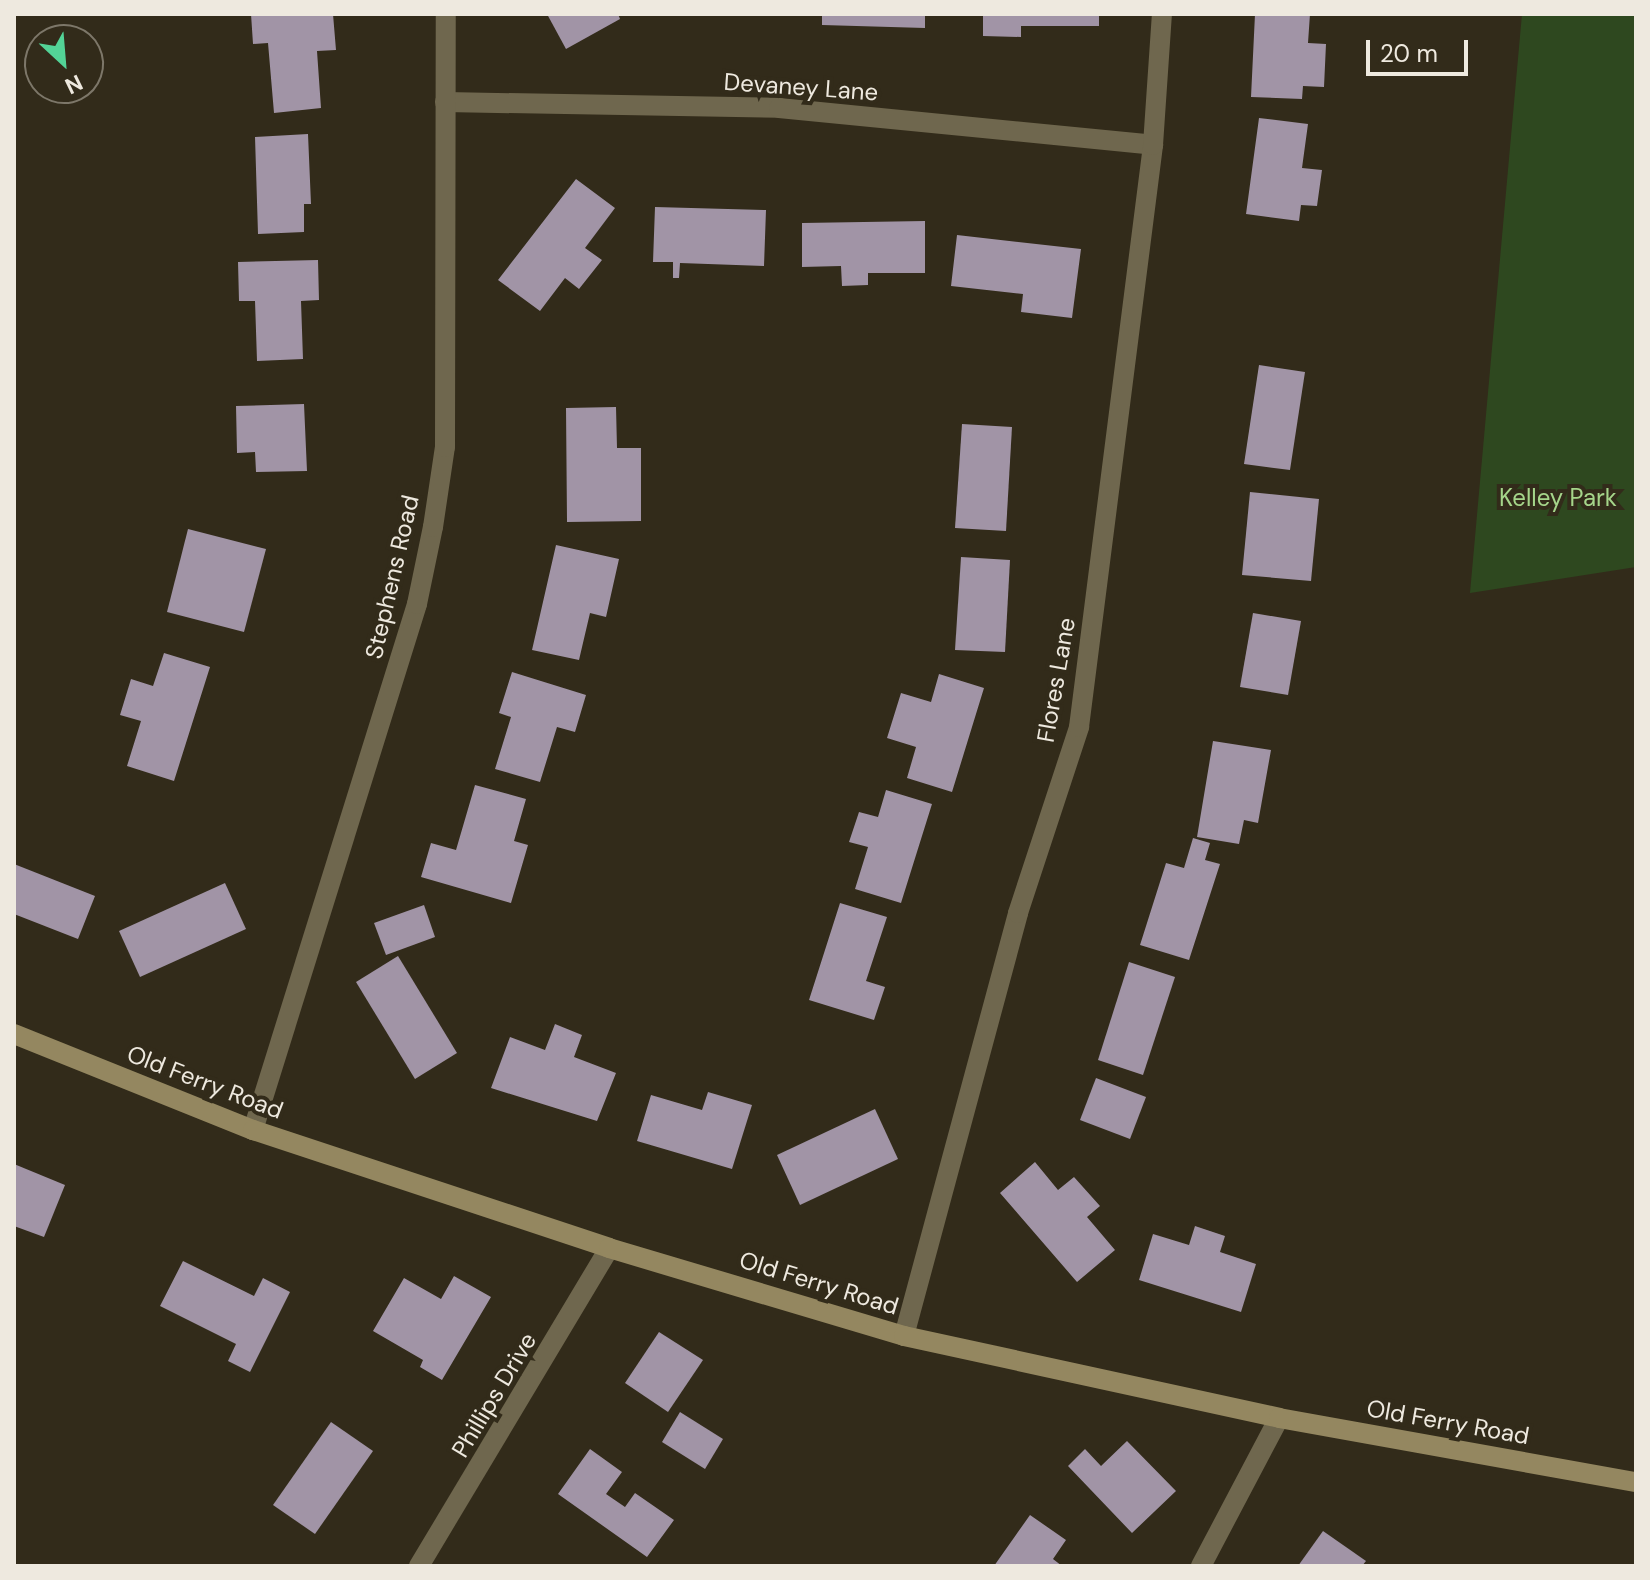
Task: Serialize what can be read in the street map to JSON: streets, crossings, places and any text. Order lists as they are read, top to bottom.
{
  "streets": {
    "street": [
      "Devaney Lane",
      "Stephens Road",
      "Flores Lane",
      "Old Ferry Road",
      "Phillips Drive"
    ]
  },
  "crossings": [
    ["Devaney Lane", "Stephens Road"],
    ["Devaney Lane", "Flores Lane"],
    ["Stephens Road", "Old Ferry Road"],
    ["Flores Lane", "Old Ferry Road"],
    ["Old Ferry Road", "Phillips Drive"]
  ],
  "parks": ["Kelley Park"],
  "scale_bar": "20 m",
  "north": "bottom right"
}
